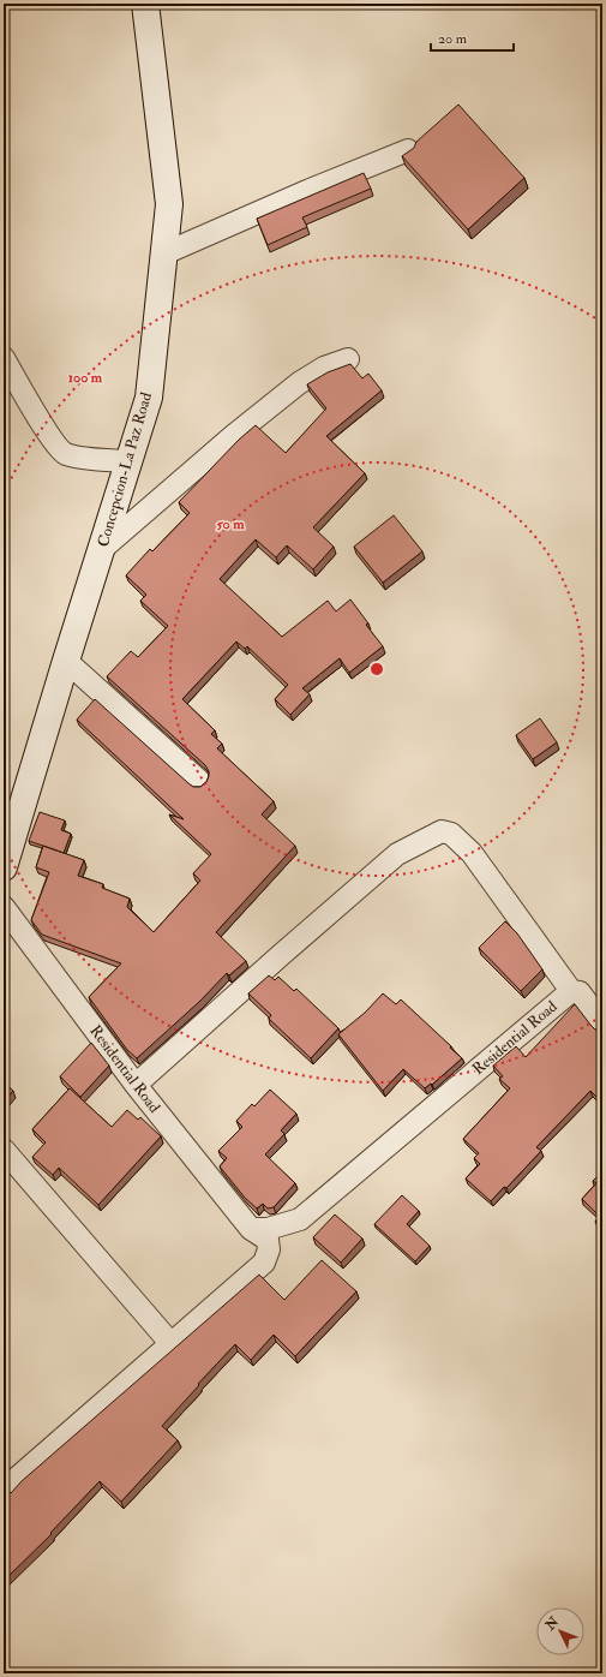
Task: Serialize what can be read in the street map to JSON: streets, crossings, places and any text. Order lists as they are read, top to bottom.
{
  "streets": {
    "main road": ["Concepcion-La Paz Road"],
    "street": ["Residential Road"]
  },
  "scale_bar": "20 m",
  "north": "top left",
  "rings": ["100 m", "50 m"]
}
